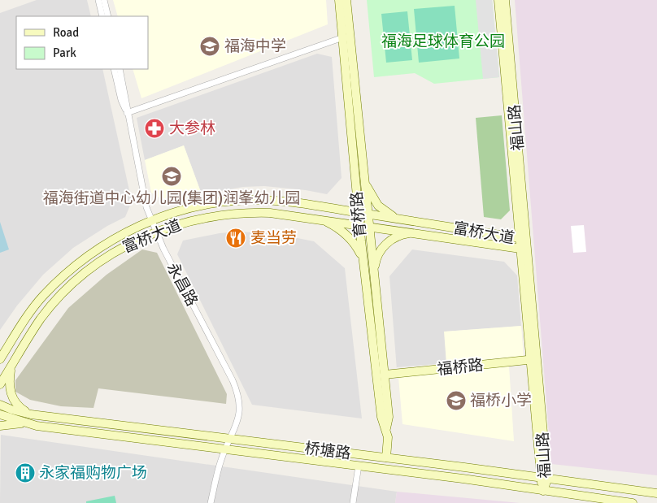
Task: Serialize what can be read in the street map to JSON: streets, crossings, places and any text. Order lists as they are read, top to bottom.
{
  "streets": {
    "street": [
      "福山路",
      "育桥路",
      "富桥大道",
      "永昌路",
      "福桥路",
      "桥塘路"
    ]
  },
  "crossings": [
    ["福山路", "富桥大道"],
    ["福山路", "福桥路"],
    ["福山路", "桥塘路"],
    ["育桥路", "富桥大道"],
    ["育桥路", "福桥路"],
    ["育桥路", "桥塘路"],
    ["富桥大道", "永昌路"],
    ["永昌路", "桥塘路"]
  ],
  "parks": ["福海足球体育公园"],
  "places": {
    "school or university": ["福海中学", "福海街道中心幼儿园(集团)润峯幼儿园", "福桥小学"],
    "pharmacy": ["大参林"],
    "restaurant": ["麦当劳"],
    "building": ["永家福购物广场"]
  },
  "legend": ["Road", "Park"]
}
